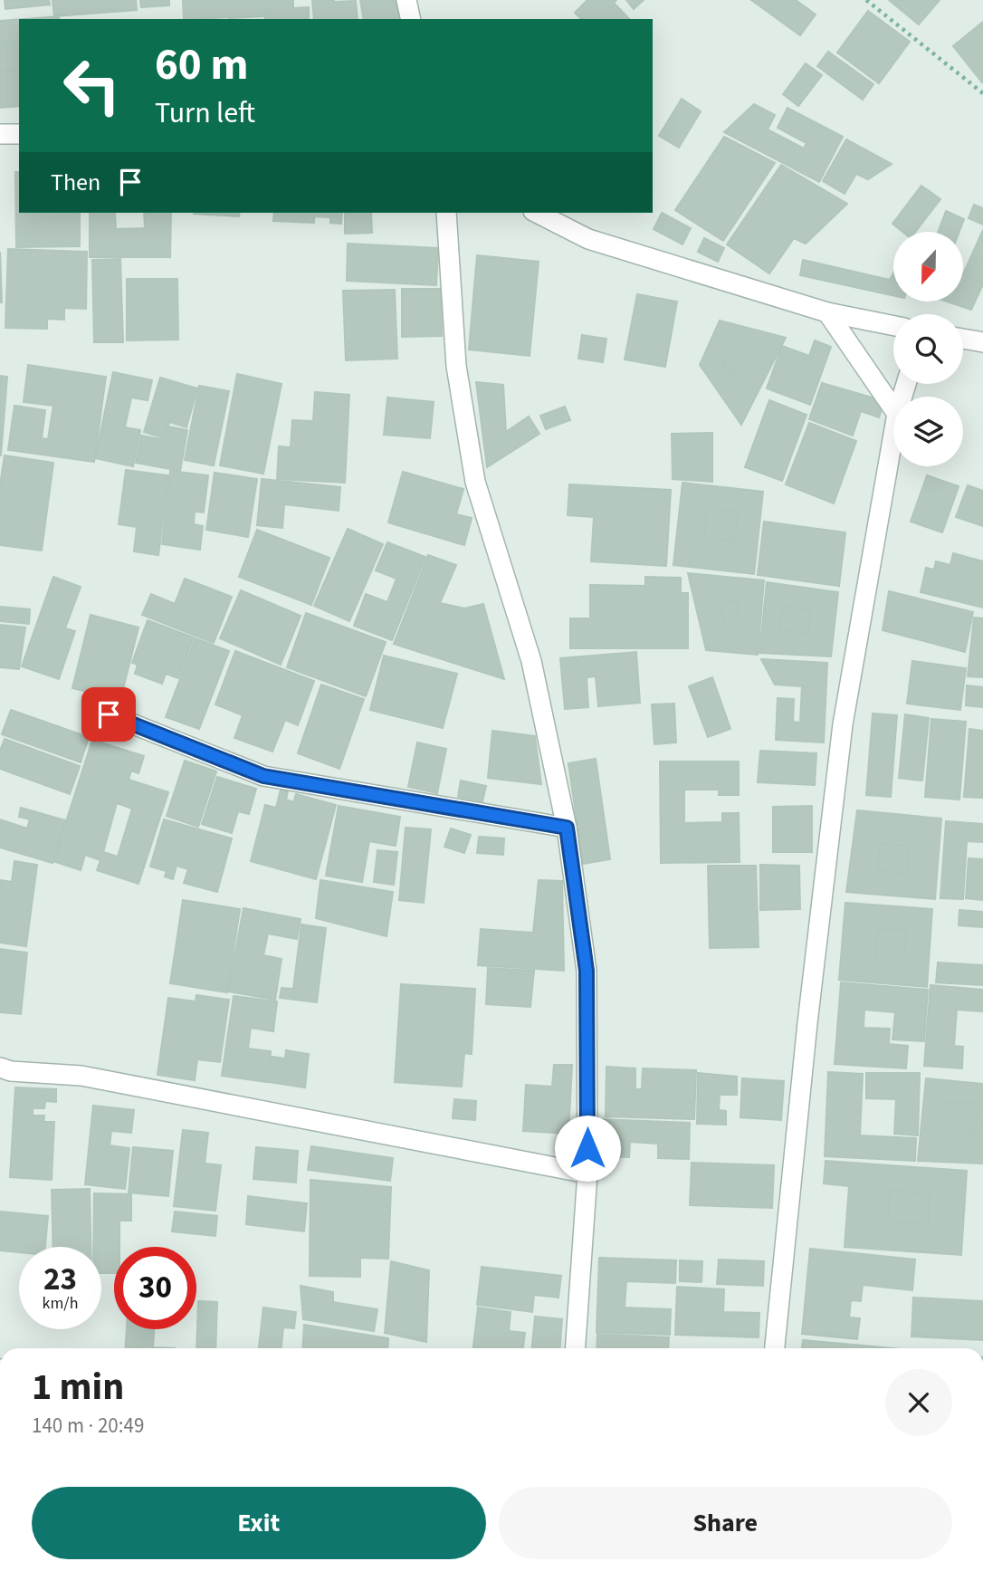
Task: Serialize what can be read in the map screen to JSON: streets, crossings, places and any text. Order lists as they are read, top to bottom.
{
  "north": "bottom",
  "page": {
    "turn": ["60 m", "Turn left"],
    "then": "Then",
    "speed": "23 km/h",
    "limit": "30",
    "heading": ["1 min", "140 m · 20:49"],
    "buttons": ["Exit", "Share"]
  }
}
